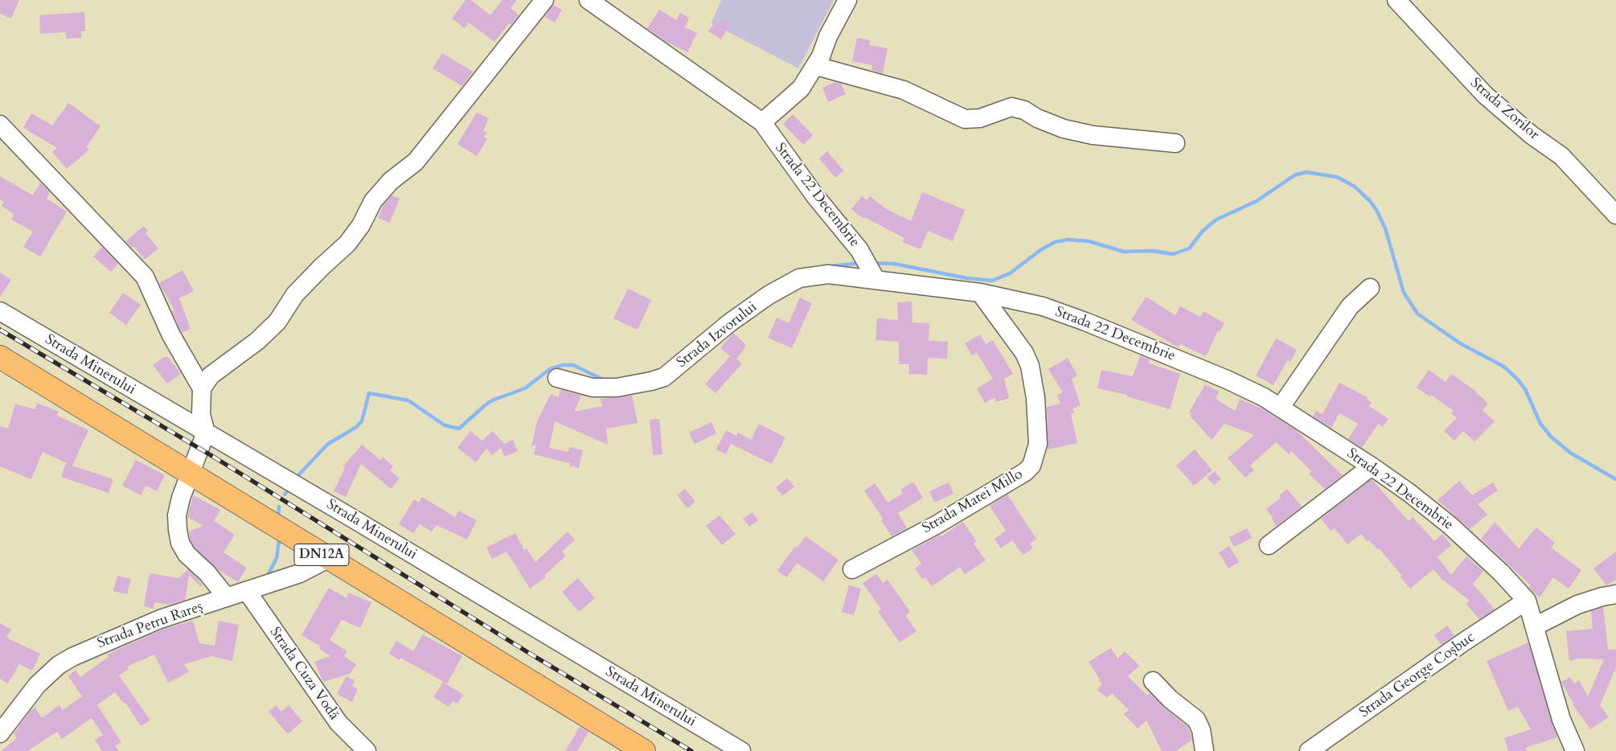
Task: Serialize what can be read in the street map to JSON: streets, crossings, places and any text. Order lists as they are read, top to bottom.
{
  "streets": {
    "main road": ["DN12A"],
    "street": [
      "Strada Zorilor",
      "Strada 22 Decembrie",
      "Strada Izvorului",
      "Strada Minerului",
      "Strada Matei Millo",
      "Strada Petru Rareș",
      "Strada Cuza Vodă",
      "Strada George Coșbuc"
    ]
  },
  "crossings": [
    ["Strada 22 Decembrie", "Strada Izvorului"],
    ["Strada 22 Decembrie", "Strada Matei Millo"],
    ["Strada 22 Decembrie", "Strada George Coșbuc"],
    ["DN12A", "Strada Petru Rareș"],
    ["Strada Petru Rareș", "Strada Cuza Vodă"]
  ]
}
